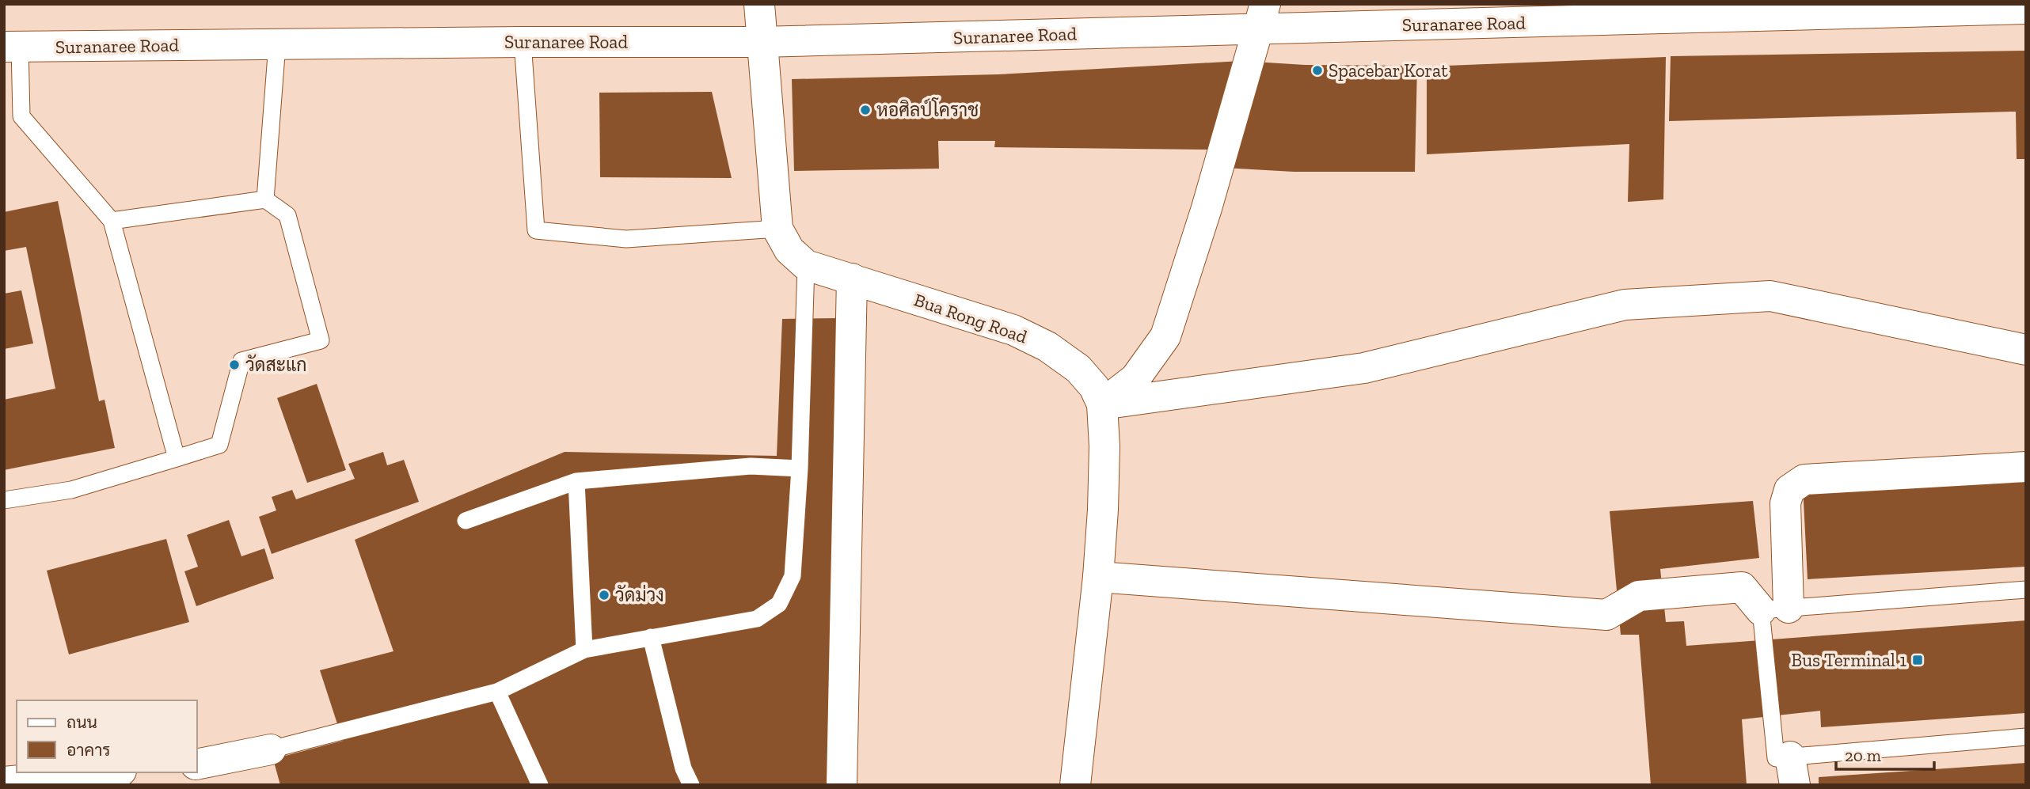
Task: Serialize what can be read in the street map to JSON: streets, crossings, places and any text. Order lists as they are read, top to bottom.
{
  "streets": {
    "street": ["Suranaree Road", "Bua Rong Road"]
  },
  "crossings": [
    ["Suranaree Road", "Bua Rong Road"]
  ],
  "places": {
    "other": [
      "Spacebar Korat",
      "หอศิลป์โคราช",
      "วัดสะแก",
      "วัดม่วง"
    ],
    "transit": ["Bus Terminal 1"]
  },
  "legend": ["ถนน", "อาคาร"],
  "scale_bar": "20 m"
}
